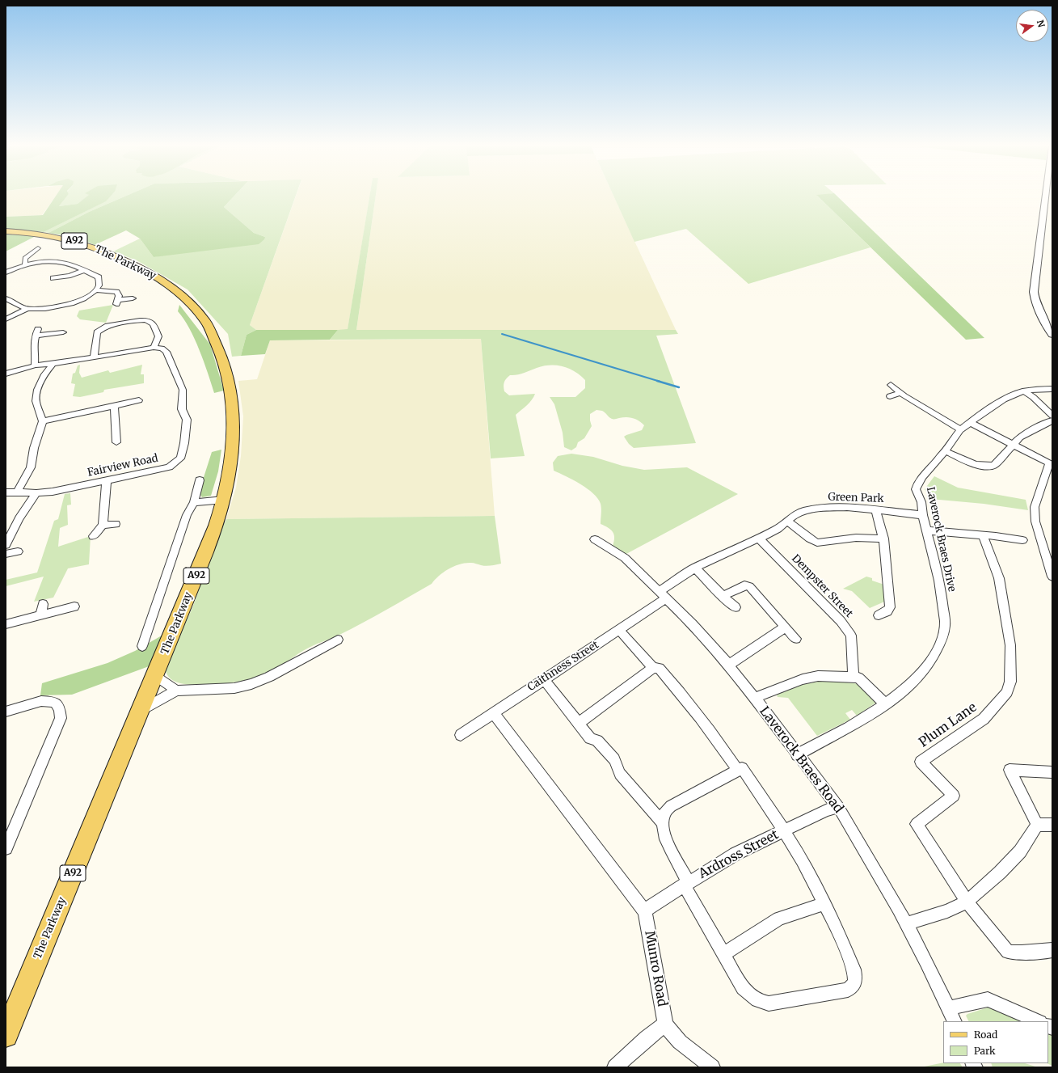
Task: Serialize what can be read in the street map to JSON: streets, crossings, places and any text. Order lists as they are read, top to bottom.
{
  "streets": {
    "main road": ["A92", "The Parkway"],
    "street": [
      "Fairview Road",
      "Green Park",
      "Laverock Braes Drive",
      "Dempster Street",
      "Caithness Street",
      "Plum Lane",
      "Laverock Braes Road",
      "Ardross Street",
      "Munro Road"
    ]
  },
  "crossings": [
    ["Green Park", "Laverock Braes Drive"],
    ["Green Park", "Dempster Street"],
    ["Green Park", "Caithness Street"],
    ["Laverock Braes Drive", "Laverock Braes Road"],
    ["Caithness Street", "Laverock Braes Road"],
    ["Caithness Street", "Munro Road"],
    ["Laverock Braes Road", "Ardross Street"],
    ["Ardross Street", "Munro Road"]
  ],
  "legend": ["Road", "Park"],
  "north": "right"
}
